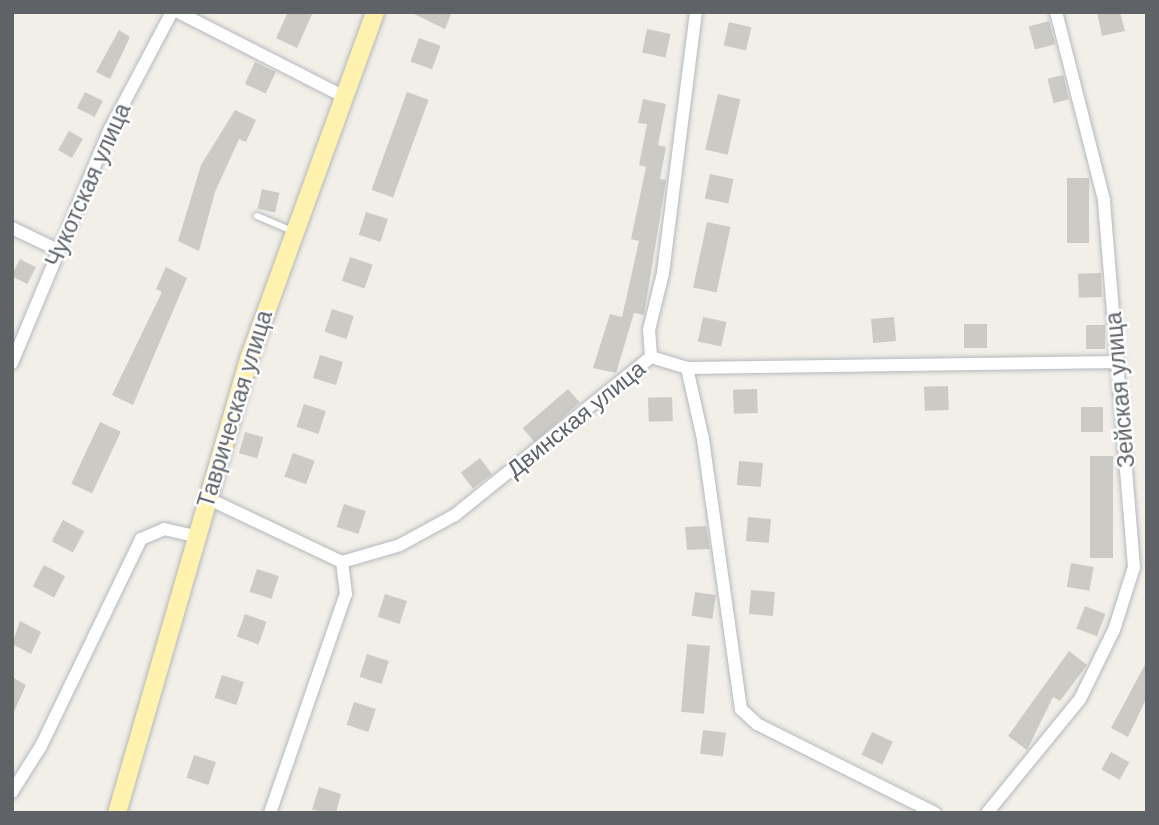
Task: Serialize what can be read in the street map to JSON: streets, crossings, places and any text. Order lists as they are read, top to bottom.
{
  "streets": {
    "main road": ["Таврическая улица"],
    "street": ["Чукотская улица", "Зейская улица", "Двинская улица"]
  }
}
